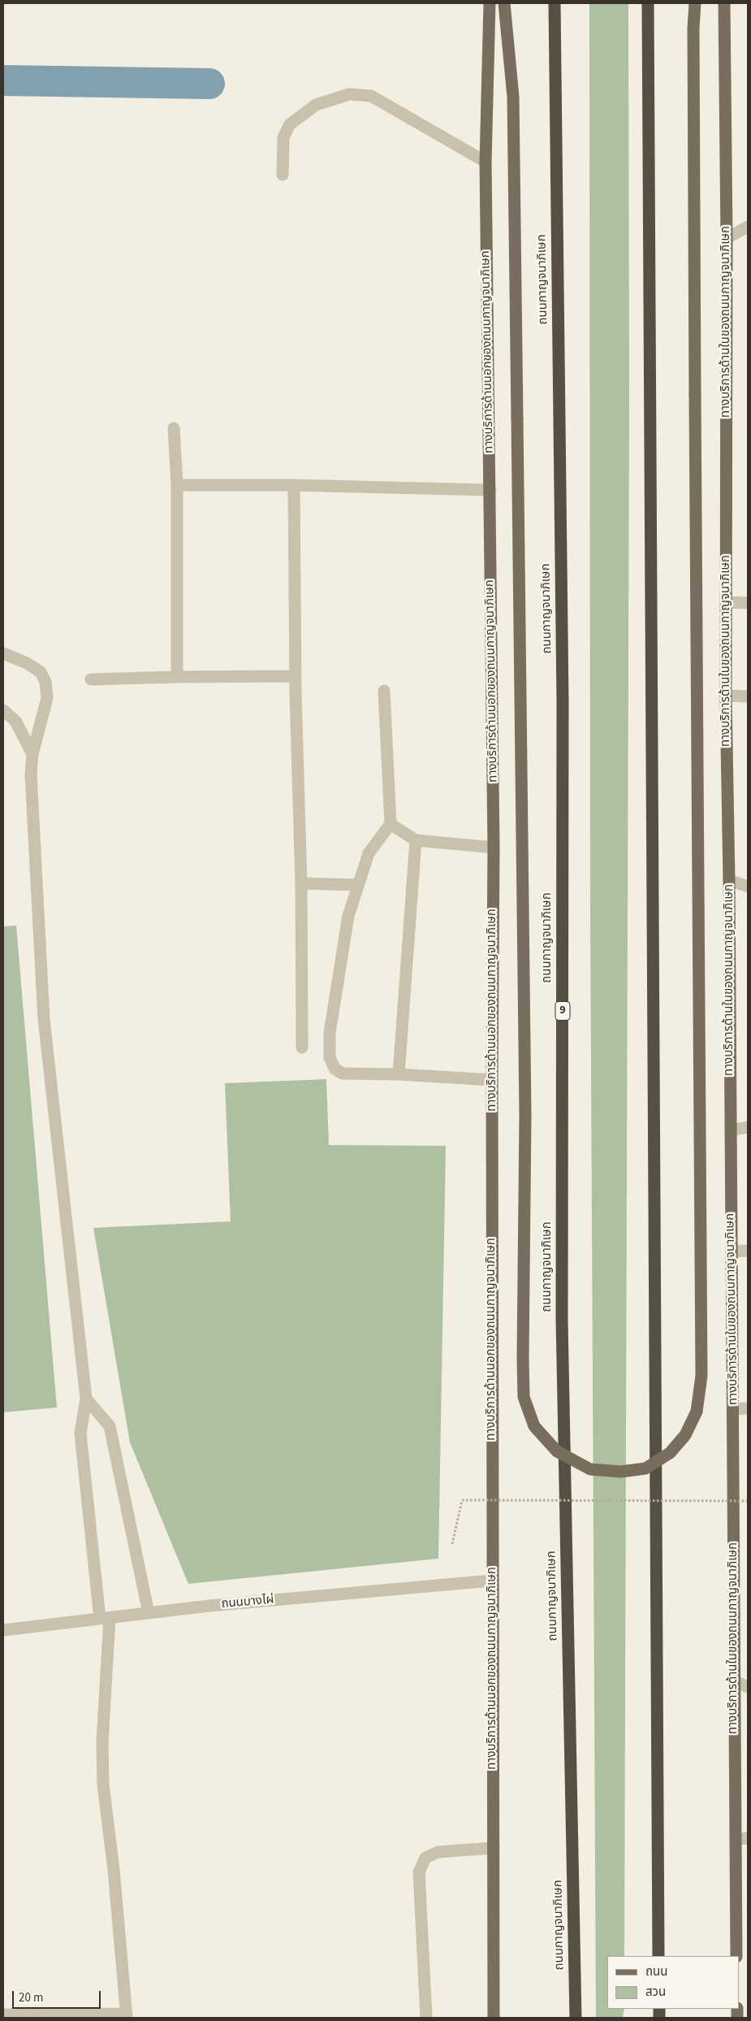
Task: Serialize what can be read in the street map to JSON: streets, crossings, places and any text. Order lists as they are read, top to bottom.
{
  "streets": {
    "highway": ["ถนนกาญจนาภิเษก", "9"],
    "main road": ["ทางบริการด้านในของถนนกาญจนาภิเษก", "ทางบริการด้านนอกของถนนกาญจนาภิเษก"],
    "street": ["ถนนบางไผ่"]
  },
  "crossings": [
    ["ทางบริการด้านนอกของถนนกาญจนาภิเษก", "ถนนบางไผ่"]
  ],
  "legend": ["ถนน", "สวน"],
  "scale_bar": "20 m"
}
